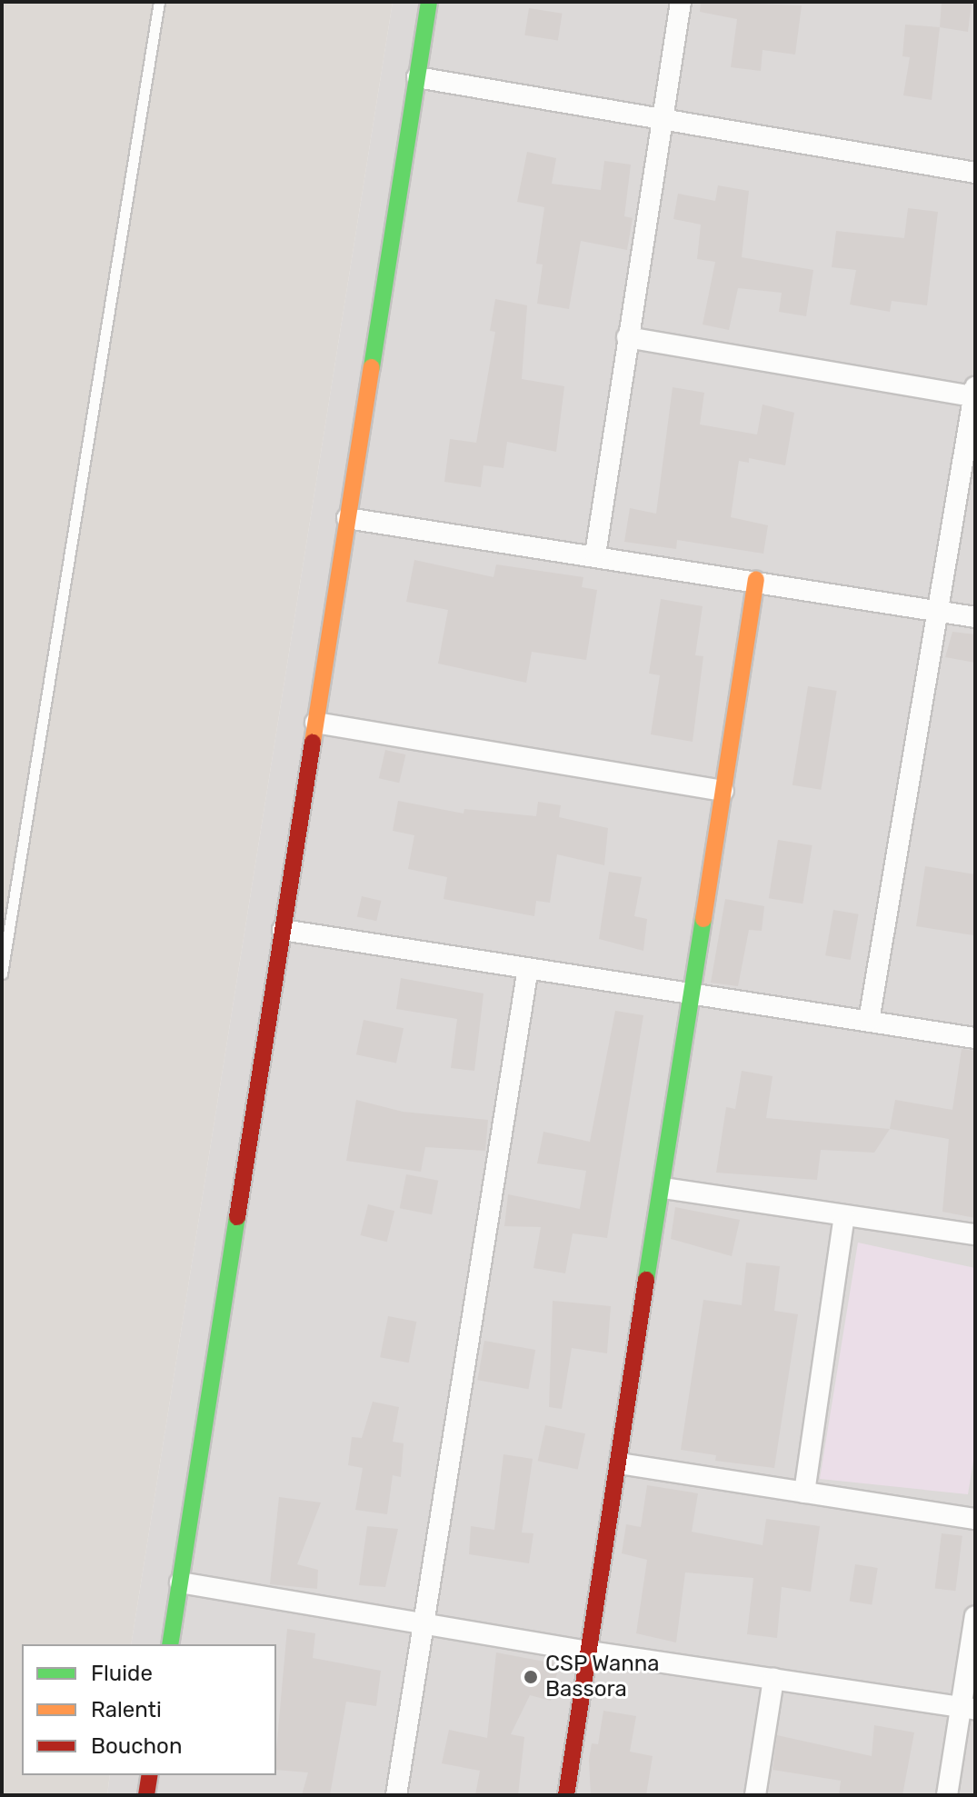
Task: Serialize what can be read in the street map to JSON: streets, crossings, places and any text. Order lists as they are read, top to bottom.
{
  "places": ["CSP Wanna Bassora"],
  "legend": ["Fluide", "Ralenti", "Bouchon"]
}
